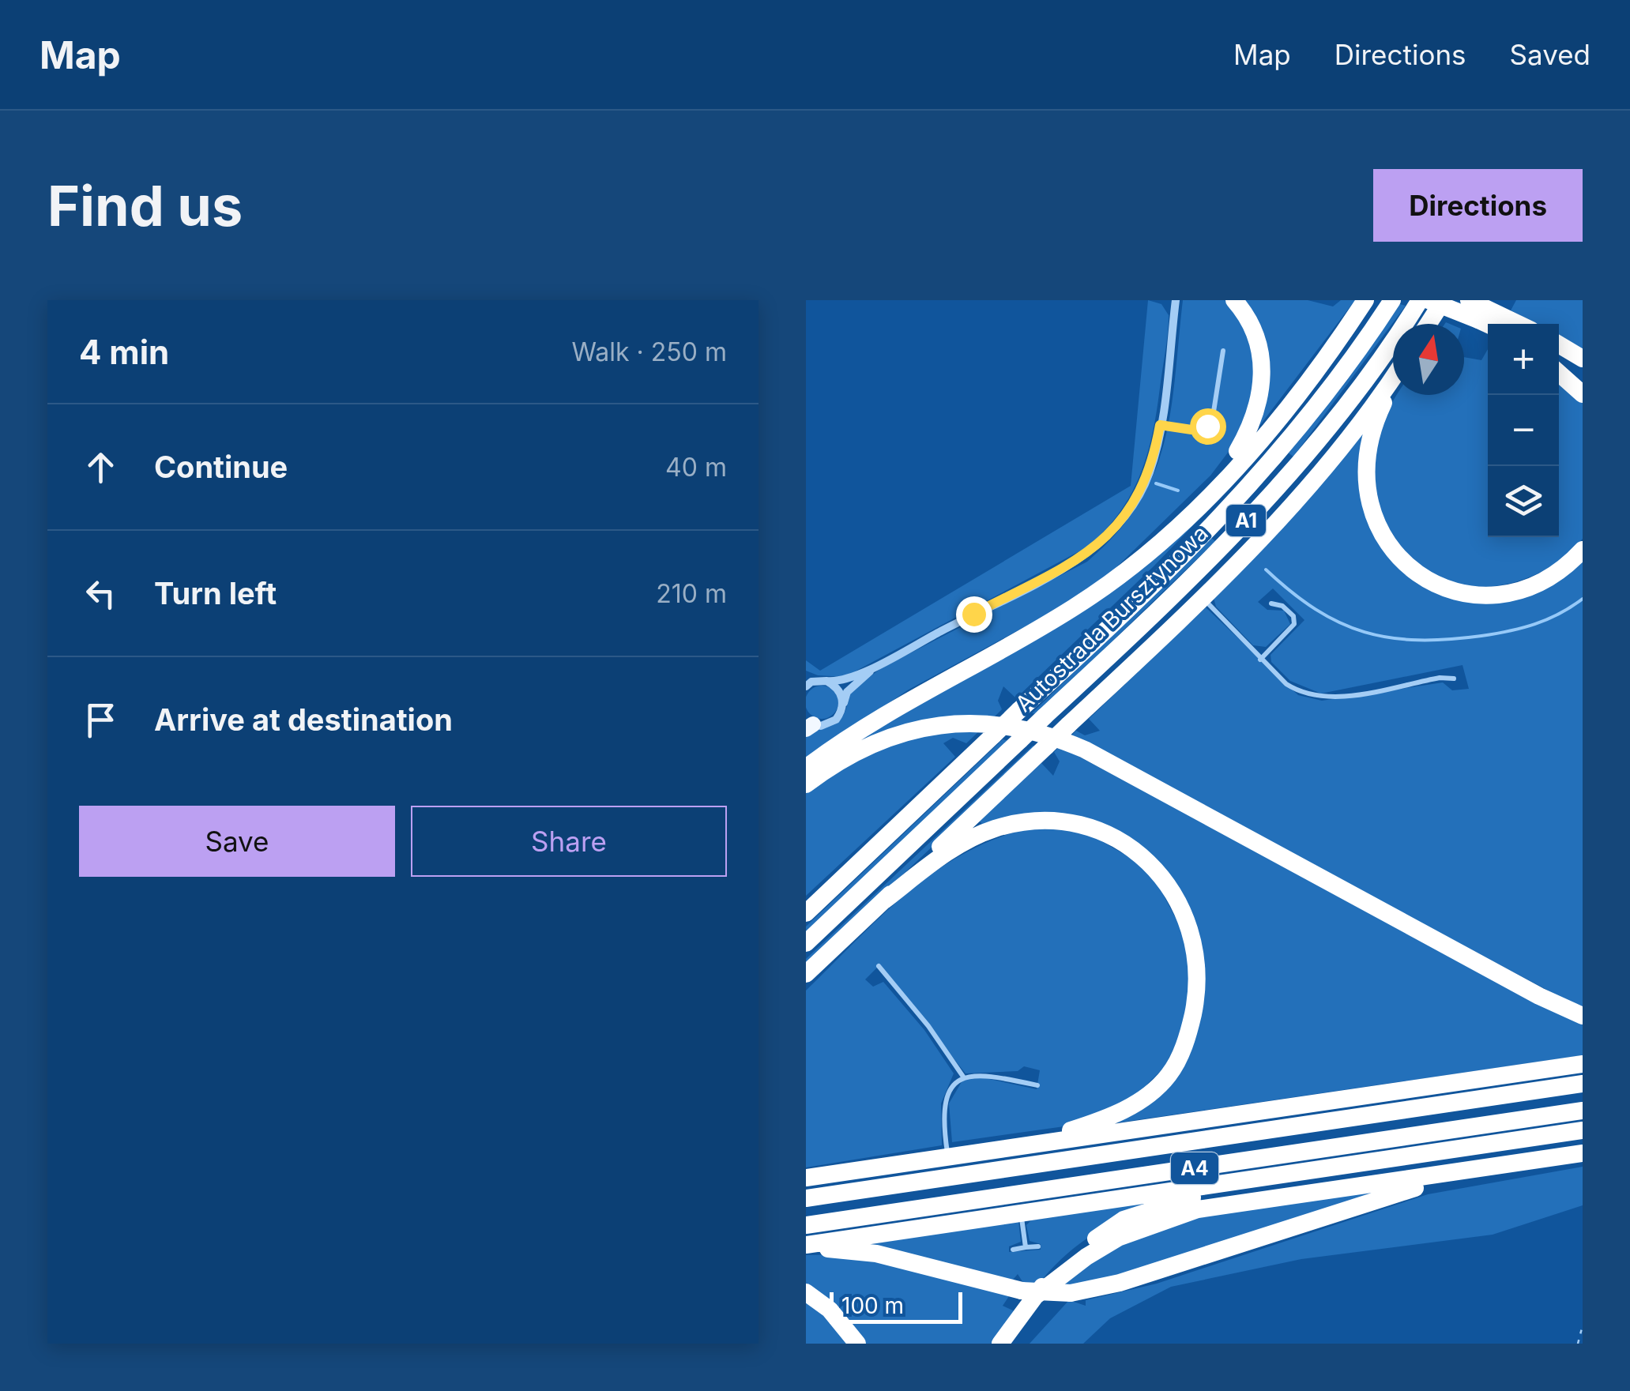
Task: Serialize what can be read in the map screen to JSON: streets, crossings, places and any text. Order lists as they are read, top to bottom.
{
  "streets": {
    "highway": ["A1", "Autostrada Bursztynowa", "A4"]
  },
  "scale_bar": "100 m",
  "north": "top",
  "page": {
    "header": "Map",
    "nav": ["Map", "Directions", "Saved"],
    "buttons": [
      "Directions",
      ["Save", "Share"]
    ],
    "title": "Find us",
    "heading": ["4 min", "Walk · 250 m"],
    "map_buttons": ["+", "−"],
    "list": [
      ["Continue", "40 m"],
      ["Turn left", "210 m"],
      "Arrive at destination"
    ],
    "scale": "100 m"
  }
}
